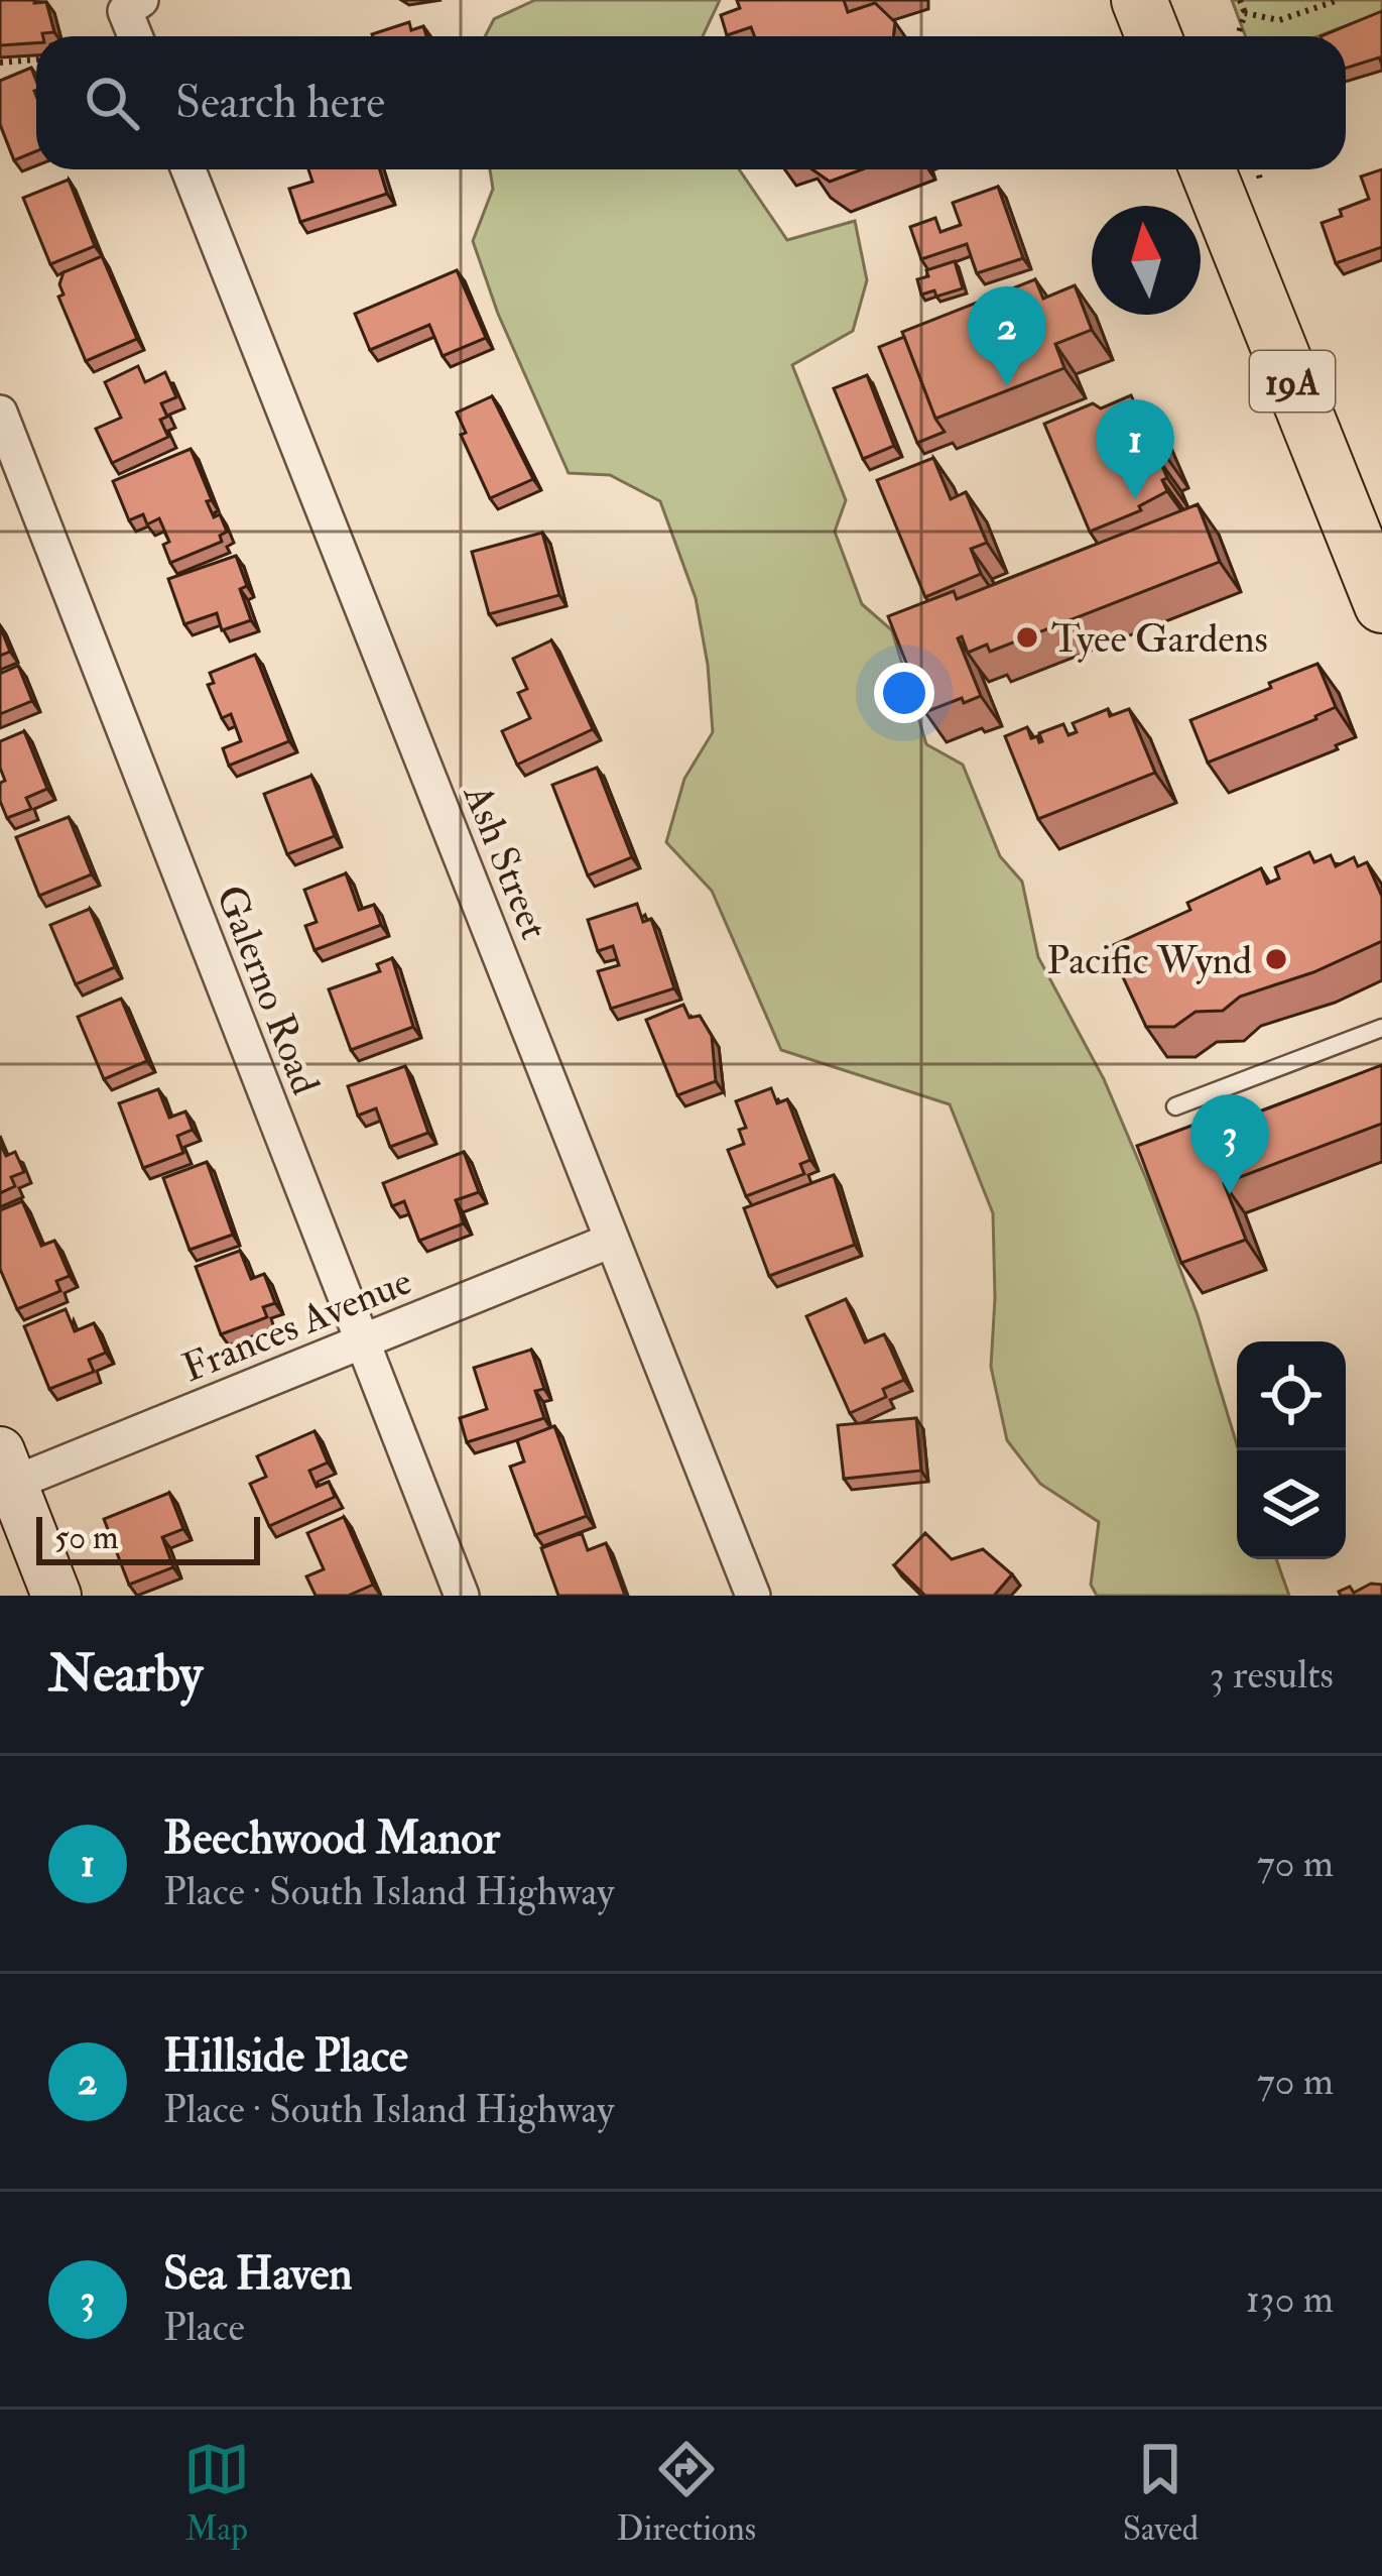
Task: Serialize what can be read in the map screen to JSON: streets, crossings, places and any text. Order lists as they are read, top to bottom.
{
  "streets": {
    "main road": ["19A"],
    "street": ["Ash Street", "Galerno Road", "Frances Avenue"]
  },
  "crossings": [
    ["Ash Street", "Frances Avenue"],
    ["Galerno Road", "Frances Avenue"]
  ],
  "places": ["Tyee Gardens", "Pacific Wynd"],
  "scale_bar": "50 m",
  "north": "top",
  "page": {
    "search": "Search here",
    "pins": ["2", "1", "3"],
    "scale": "50 m",
    "heading": ["Nearby", "3 results"],
    "list": [
      {
        "mark": "1",
        "name": "Beechwood Manor",
        "note": "Place · South Island Highway",
        "value": "70 m"
      },
      {
        "mark": "2",
        "name": "Hillside Place",
        "note": "Place · South Island Highway",
        "value": "70 m"
      },
      {
        "mark": "3",
        "name": "Sea Haven",
        "note": "Place",
        "value": "130 m"
      }
    ],
    "nav": ["Map", "Directions", "Saved"]
  }
}
